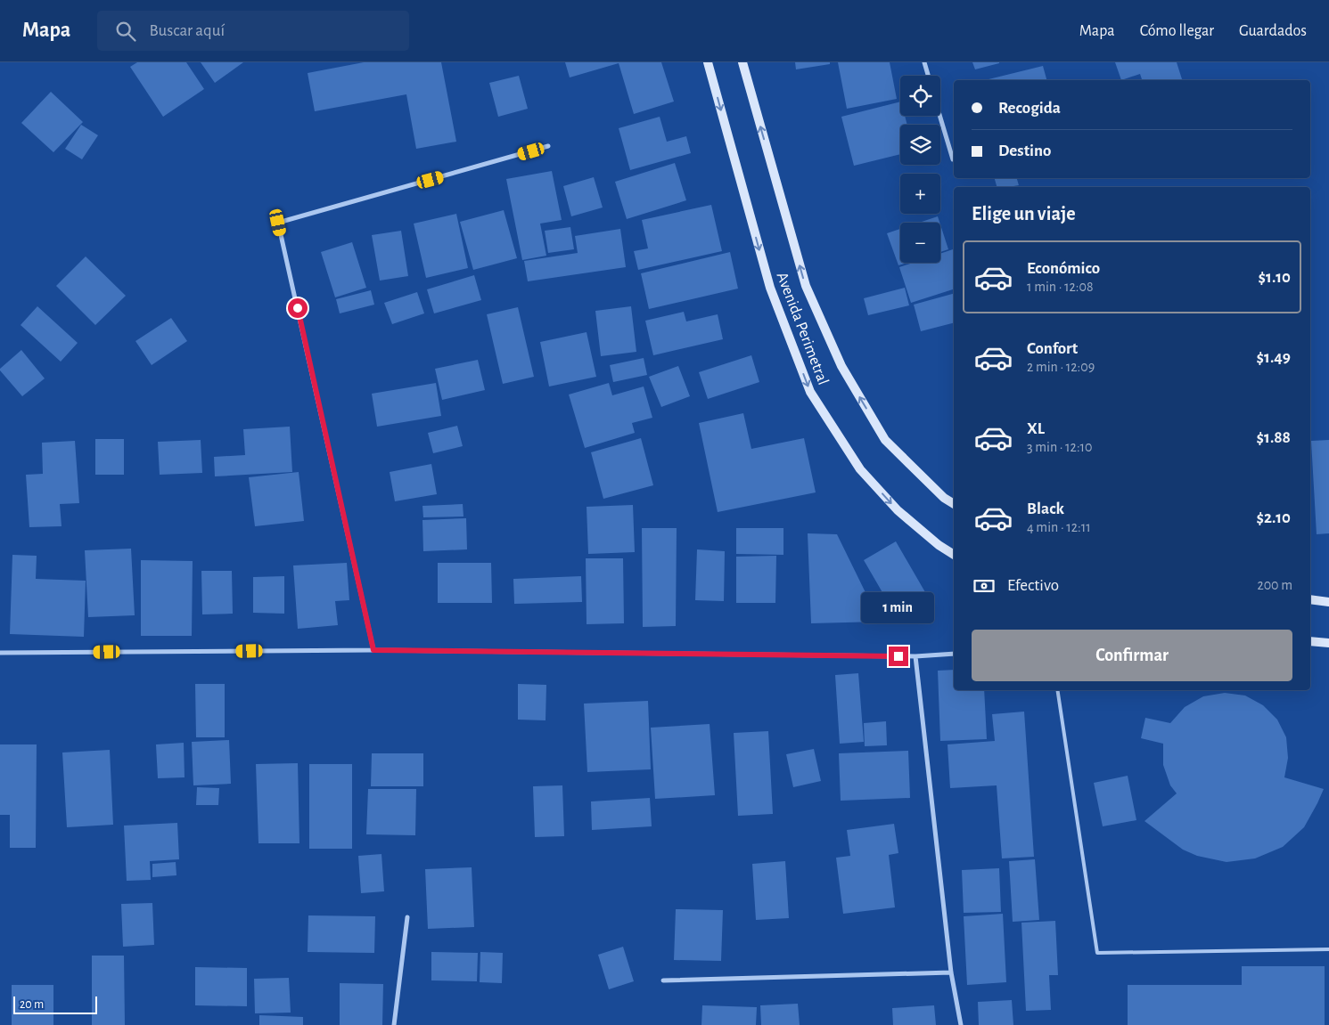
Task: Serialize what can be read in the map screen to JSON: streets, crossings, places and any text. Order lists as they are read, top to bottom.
{
  "streets": {
    "main road": ["Avenida Perimetral"]
  },
  "scale_bar": "20 m",
  "page": {
    "header": "Mapa",
    "search": "Buscar aquí",
    "nav": ["Mapa", "Cómo llegar", "Guardados"],
    "map_buttons": ["+", "−"],
    "banner": ["Recogida", "Destino"],
    "heading": "Elige un viaje",
    "list": [
      {
        "name": "Económico",
        "note": "1 min · 12:08",
        "value": "$1.10"
      },
      {
        "name": "Confort",
        "note": "2 min · 12:09",
        "value": "$1.49"
      },
      {
        "name": "XL",
        "note": "3 min · 12:10",
        "value": "$1.88"
      },
      {
        "name": "Black",
        "note": "4 min · 12:11",
        "value": "$2.10"
      }
    ],
    "pay": ["Efectivo", "200 m"],
    "bubble": "1 min",
    "buttons": "Confirmar",
    "scale": "20 m"
  }
}
